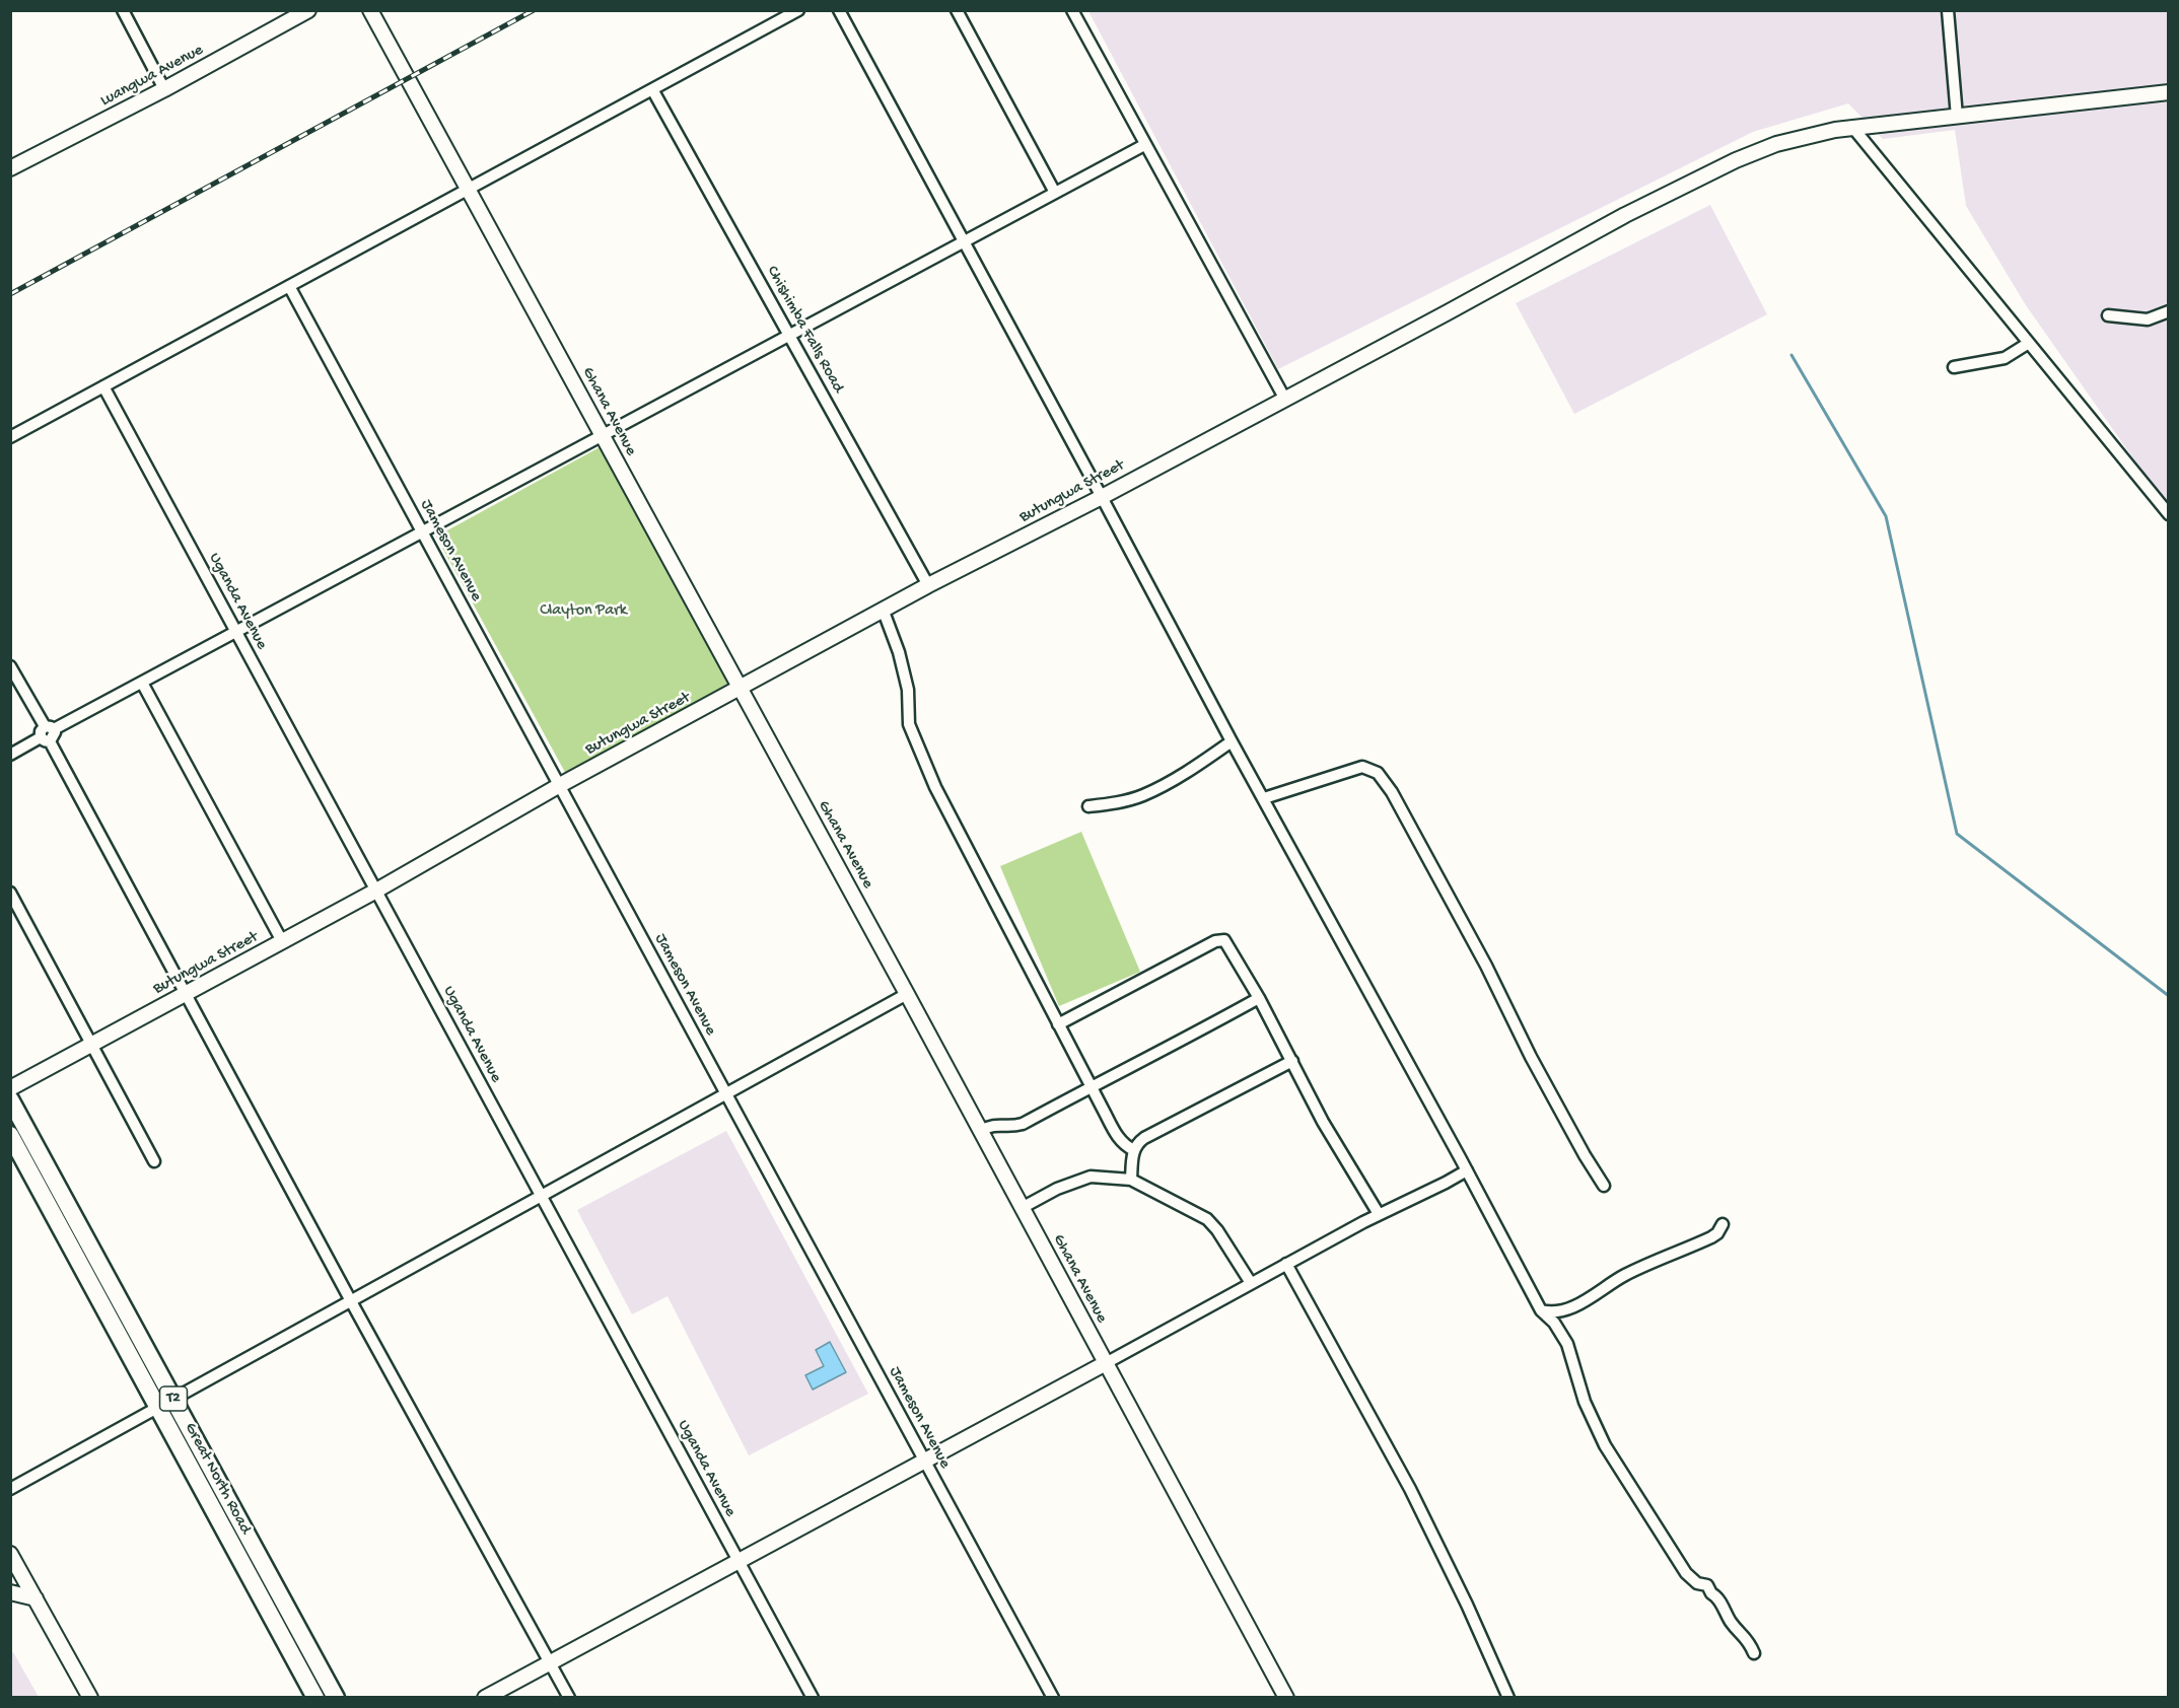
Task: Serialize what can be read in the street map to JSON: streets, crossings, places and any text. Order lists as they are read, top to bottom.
{
  "streets": {
    "highway": ["T2", "Great North Road"],
    "main road": ["Luangwa Avenue", "Ghana Avenue", "Butungwa Street"],
    "street": ["Chishimba Falls Road", "Jameson Avenue", "Uganda Avenue"]
  },
  "crossings": [
    ["Chishimba Falls Road", "Butungwa Street"],
    ["Ghana Avenue", "Butungwa Street"],
    ["Butungwa Street", "Jameson Avenue"],
    ["Butungwa Street", "Uganda Avenue"]
  ],
  "parks": ["Clayton Park"]
}
